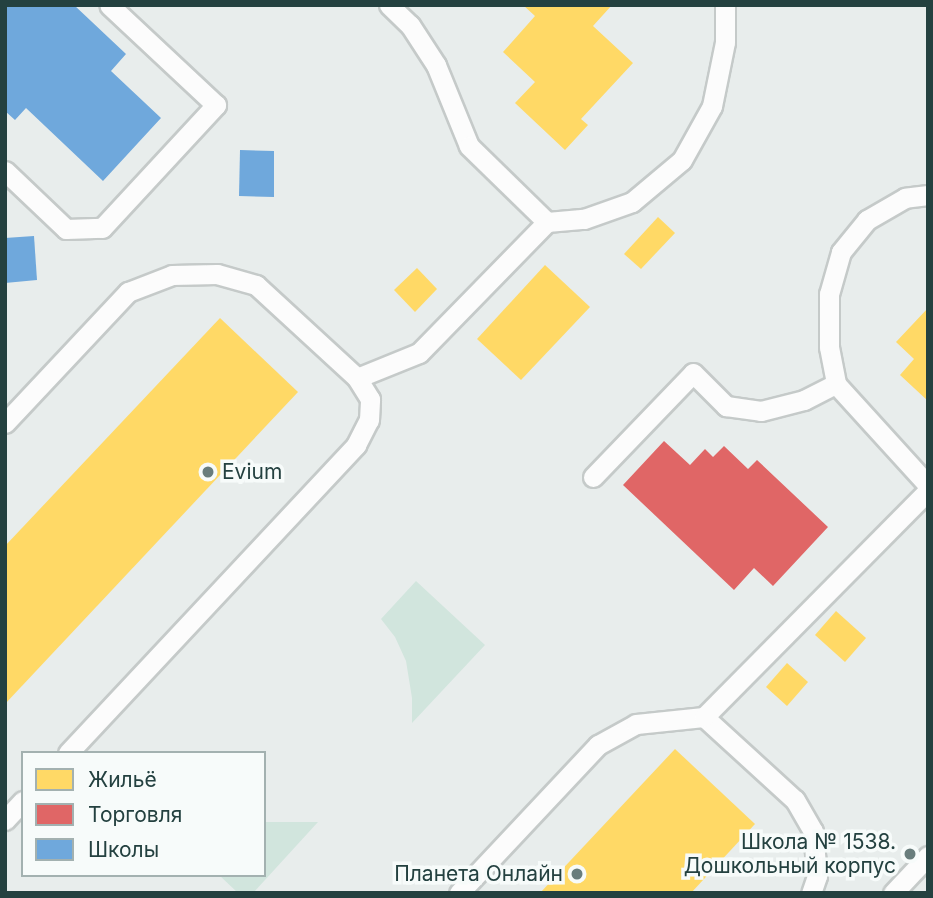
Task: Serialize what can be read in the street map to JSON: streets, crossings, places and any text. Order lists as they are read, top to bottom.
{
  "places": ["Evium", "Школа № 1538. Дошкольный корпус", "Планета Онлайн"],
  "legend": ["Жильё", "Торговля", "Школы"]
}
